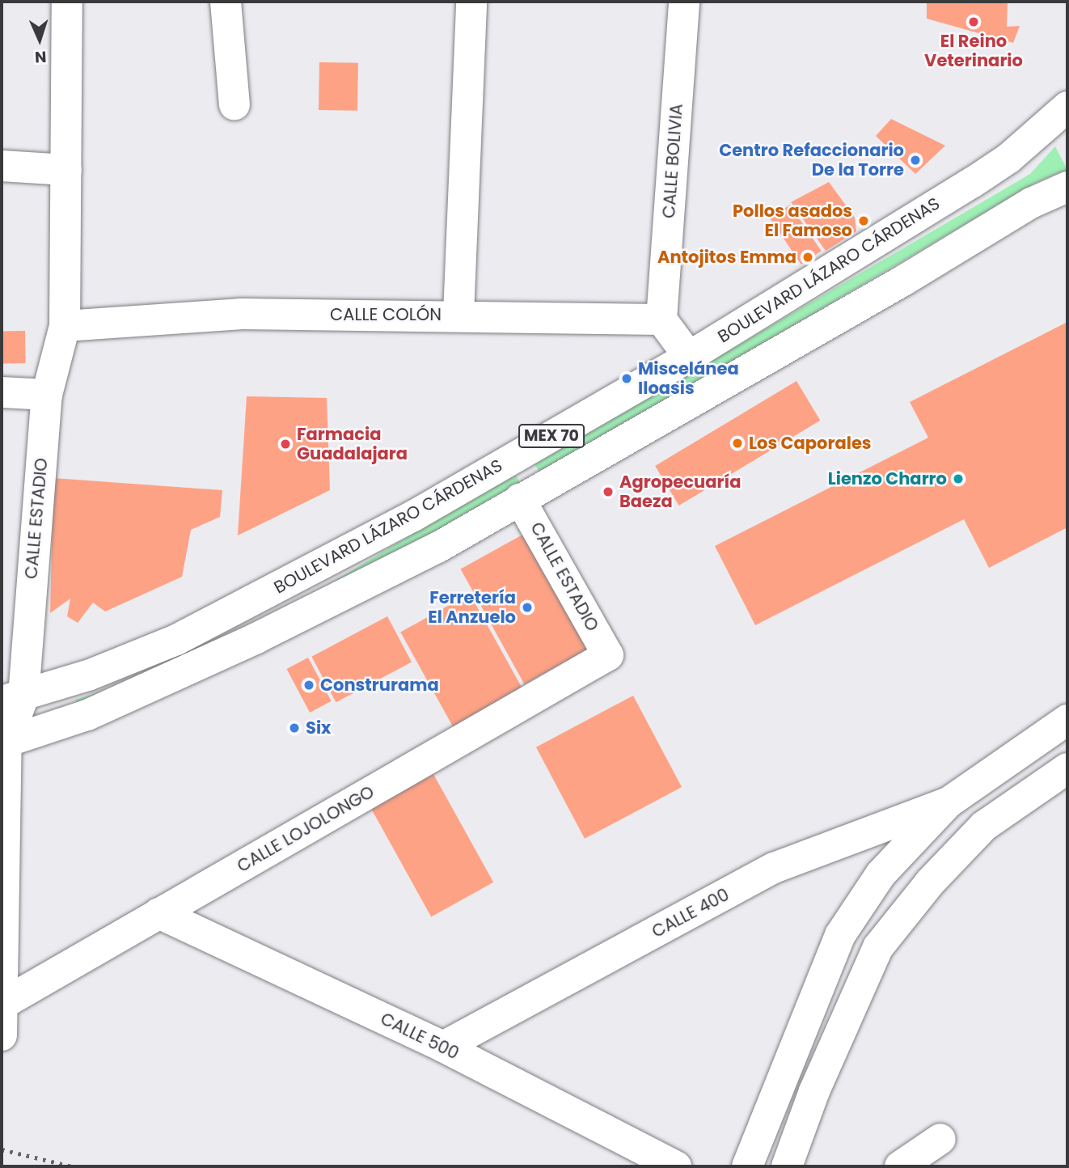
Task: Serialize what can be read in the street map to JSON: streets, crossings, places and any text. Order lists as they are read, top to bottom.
{
  "streets": {
    "street": [
      "CALLE BOLIVIA",
      "BOULEVARD LÁZARO CÁRDENAS",
      "CALLE COLÓN",
      "MEX 70",
      "CALLE ESTADIO",
      "CALLE LOJOLONGO",
      "CALLE 400",
      "CALLE 500"
    ]
  },
  "crossings": [
    ["CALLE BOLIVIA", "CALLE COLÓN"],
    ["BOULEVARD LÁZARO CÁRDENAS", "CALLE ESTADIO"],
    ["CALLE COLÓN", "CALLE ESTADIO"],
    ["CALLE ESTADIO", "CALLE LOJOLONGO"],
    ["CALLE LOJOLONGO", "CALLE 500"],
    ["CALLE 400", "CALLE 500"]
  ],
  "places": [
    "El Reino Veterinario",
    "Centro Refaccionario De la Torre",
    "Pollos asados El Famoso",
    "Antojitos Emma",
    "Miscelánea Iloasis",
    "Los Caporales",
    "Farmacia Guadalajara",
    "Lienzo Charro",
    "Agropecuaría Baeza",
    "Ferretería El Anzuelo",
    "Construrama",
    "Six"
  ],
  "north": "bottom"
}
